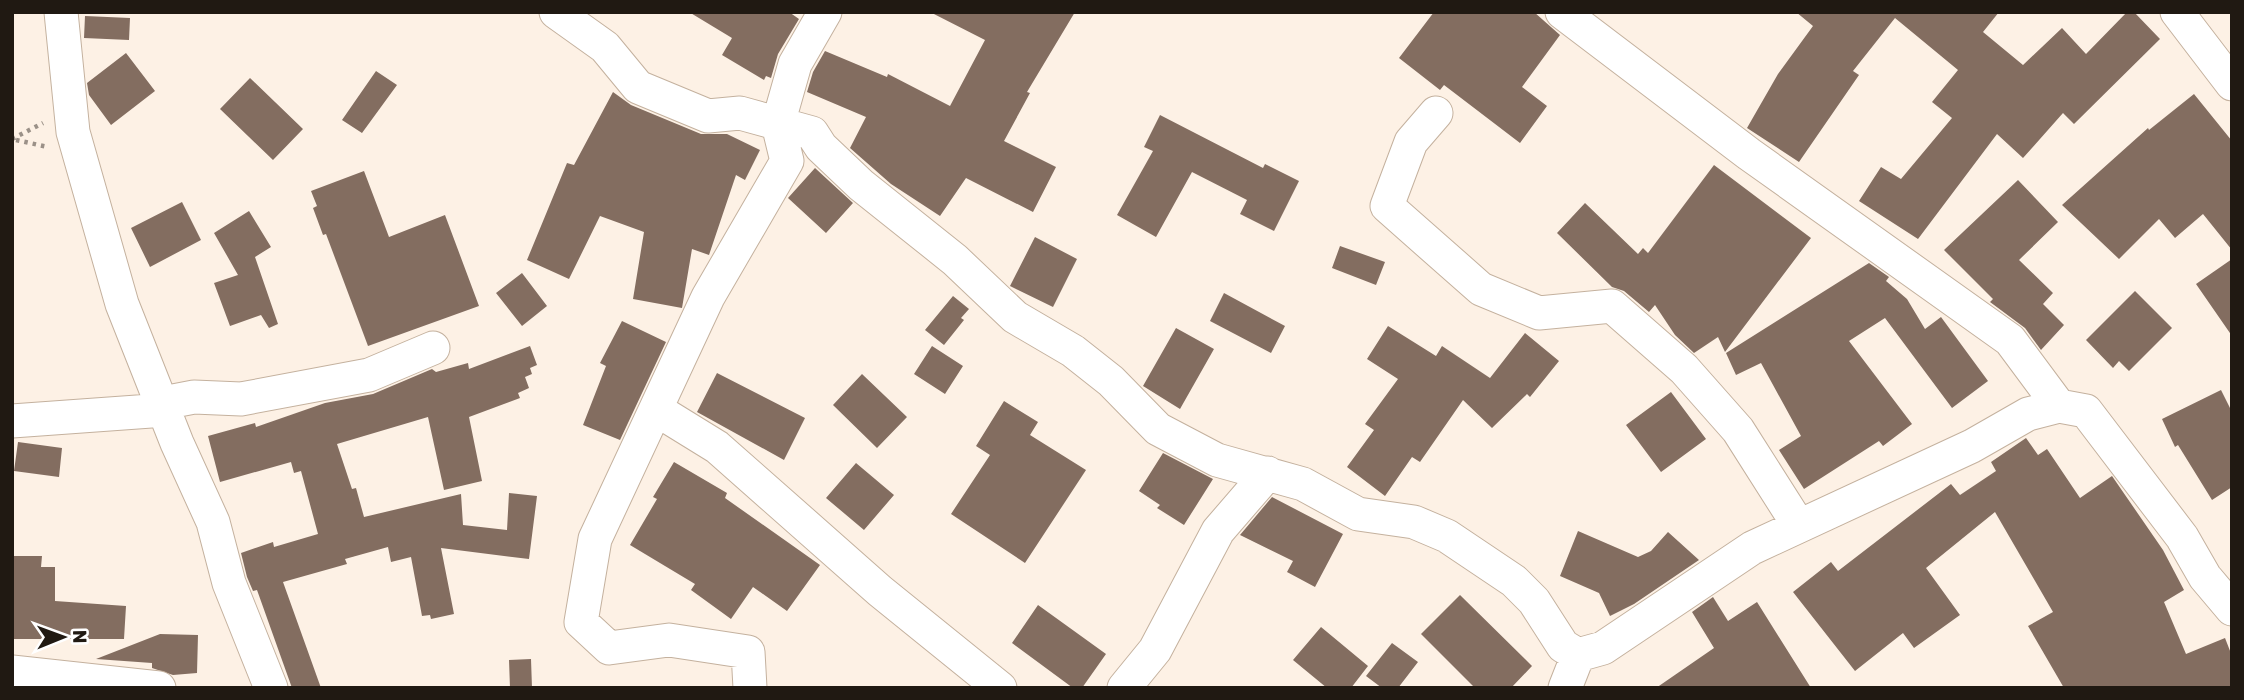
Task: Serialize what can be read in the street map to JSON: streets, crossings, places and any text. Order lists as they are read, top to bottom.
{
  "north": "right"
}
